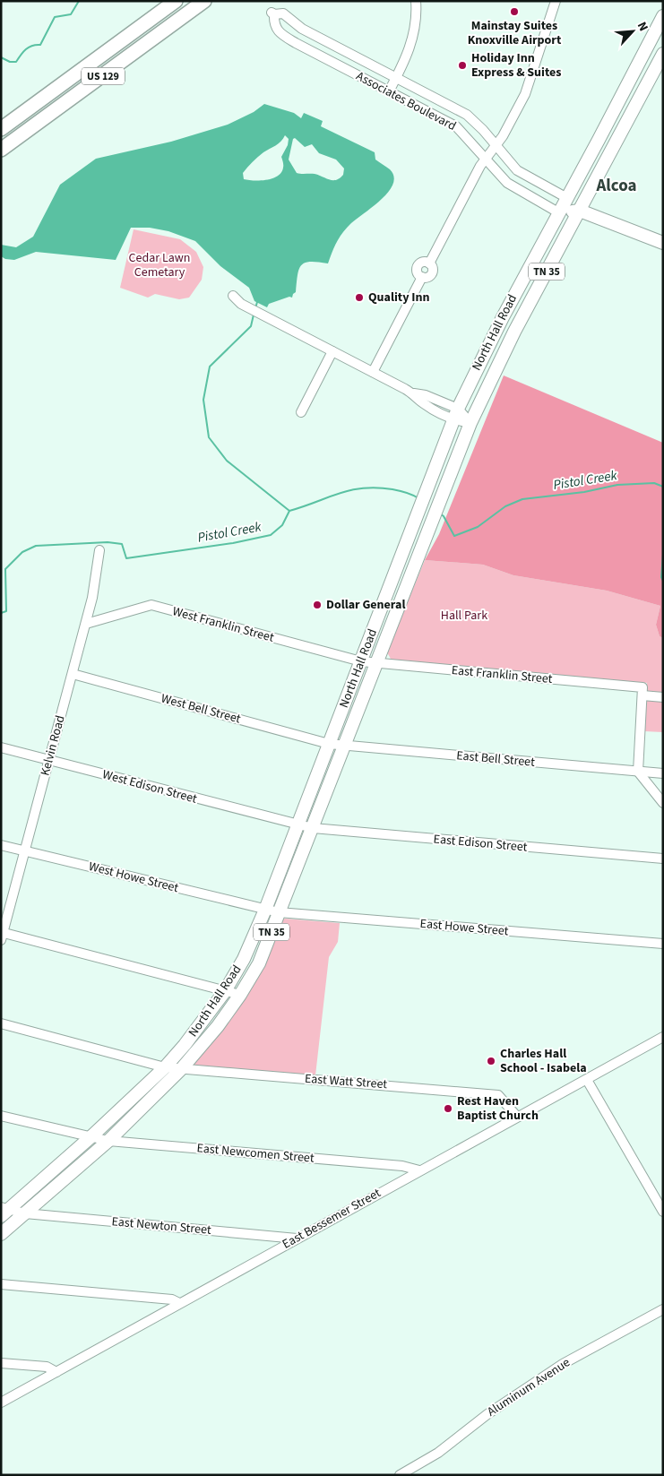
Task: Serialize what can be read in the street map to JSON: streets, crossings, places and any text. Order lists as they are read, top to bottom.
{
  "streets": {
    "highway": ["US 129"],
    "main road": ["TN 35", "North Hall Road"],
    "street": [
      "Associates Boulevard",
      "West Franklin Street",
      "East Franklin Street",
      "West Bell Street",
      "Kelvin Road",
      "East Bell Street",
      "West Edison Street",
      "East Edison Street",
      "West Howe Street",
      "East Howe Street",
      "East Watt Street",
      "East Newcomen Street",
      "East Bessemer Street",
      "East Newton Street",
      "Aluminum Avenue"
    ]
  },
  "crossings": [
    ["Associates Boulevard", "North Hall Road"],
    ["North Hall Road", "West Franklin Street"],
    ["North Hall Road", "East Franklin Street"],
    ["North Hall Road", "West Bell Street"],
    ["North Hall Road", "East Bell Street"],
    ["North Hall Road", "West Edison Street"],
    ["North Hall Road", "East Edison Street"],
    ["North Hall Road", "West Howe Street"],
    ["North Hall Road", "East Howe Street"],
    ["North Hall Road", "East Watt Street"],
    ["North Hall Road", "East Newcomen Street"],
    ["North Hall Road", "East Newton Street"],
    ["West Franklin Street", "East Franklin Street"],
    ["West Franklin Street", "Kelvin Road"],
    ["West Bell Street", "Kelvin Road"],
    ["West Bell Street", "East Bell Street"],
    ["Kelvin Road", "West Edison Street"],
    ["Kelvin Road", "West Howe Street"],
    ["West Edison Street", "East Edison Street"],
    ["West Howe Street", "East Howe Street"],
    ["East Watt Street", "East Bessemer Street"],
    ["East Newcomen Street", "East Bessemer Street"],
    ["East Bessemer Street", "East Newton Street"]
  ],
  "districts": ["Alcoa"],
  "water": ["Pistol Creek"],
  "parks": ["Cedar Lawn Cemetary", "Hall Park"],
  "places": [
    "Mainstay Suites Knoxville Airport",
    "Holiday Inn Express & Suites",
    "Quality Inn",
    "Dollar General",
    "Charles Hall School - Isabela",
    "Rest Haven Baptist Church"
  ],
  "north": "top right"
}
